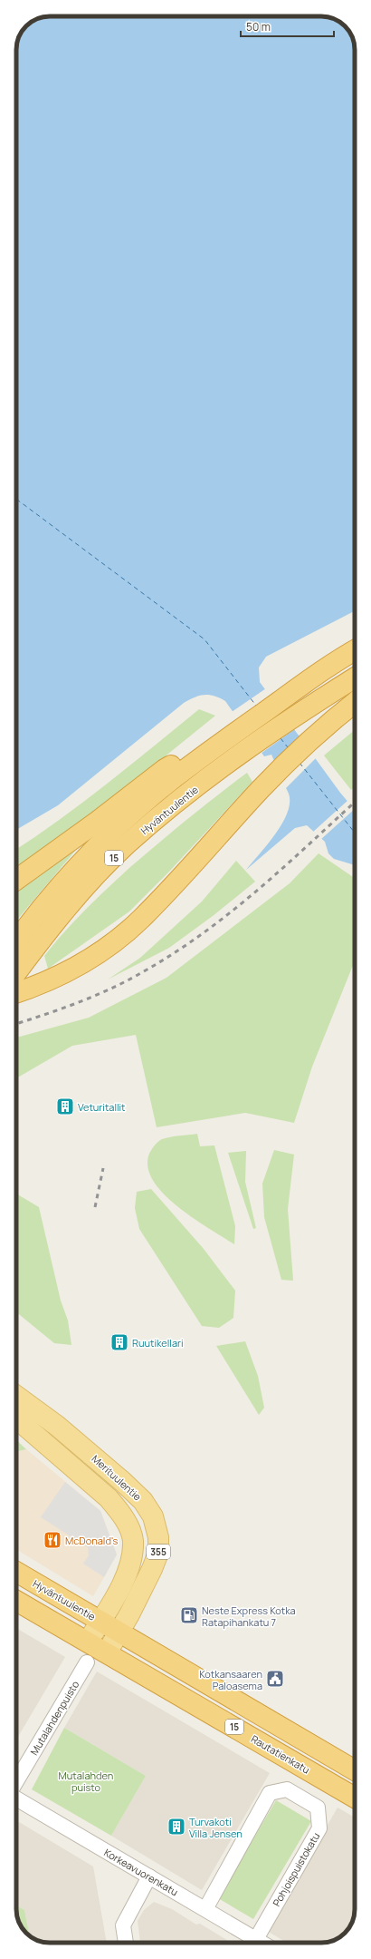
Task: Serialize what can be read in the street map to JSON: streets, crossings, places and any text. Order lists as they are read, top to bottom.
{
  "streets": {
    "highway": ["Hyväntuulentie", "15", "Rautatienkatu"],
    "main road": ["Merituulentie", "355"],
    "street": ["Mutalahdenpuisto", "Pohjoispuistokatu", "Korkeavuorenkatu"]
  },
  "crossings": [
    ["Hyväntuulentie", "15"],
    ["Hyväntuulentie", "Merituulentie"],
    ["15", "Merituulentie"],
    ["15", "Rautatienkatu"],
    ["Merituulentie", "Rautatienkatu"],
    ["Pohjoispuistokatu", "Korkeavuorenkatu"]
  ],
  "parks": ["Mutalahden puisto"],
  "places": {
    "building": ["Veturitallit", "Ruutikellari", "Turvakoti Villa Jensen"],
    "restaurant": ["McDonald's"],
    "fuel station": ["Neste Express Kotka Ratapihankatu 7"],
    "public building": ["Kotkansaaren Paloasema"]
  },
  "scale_bar": "50 m"
}
